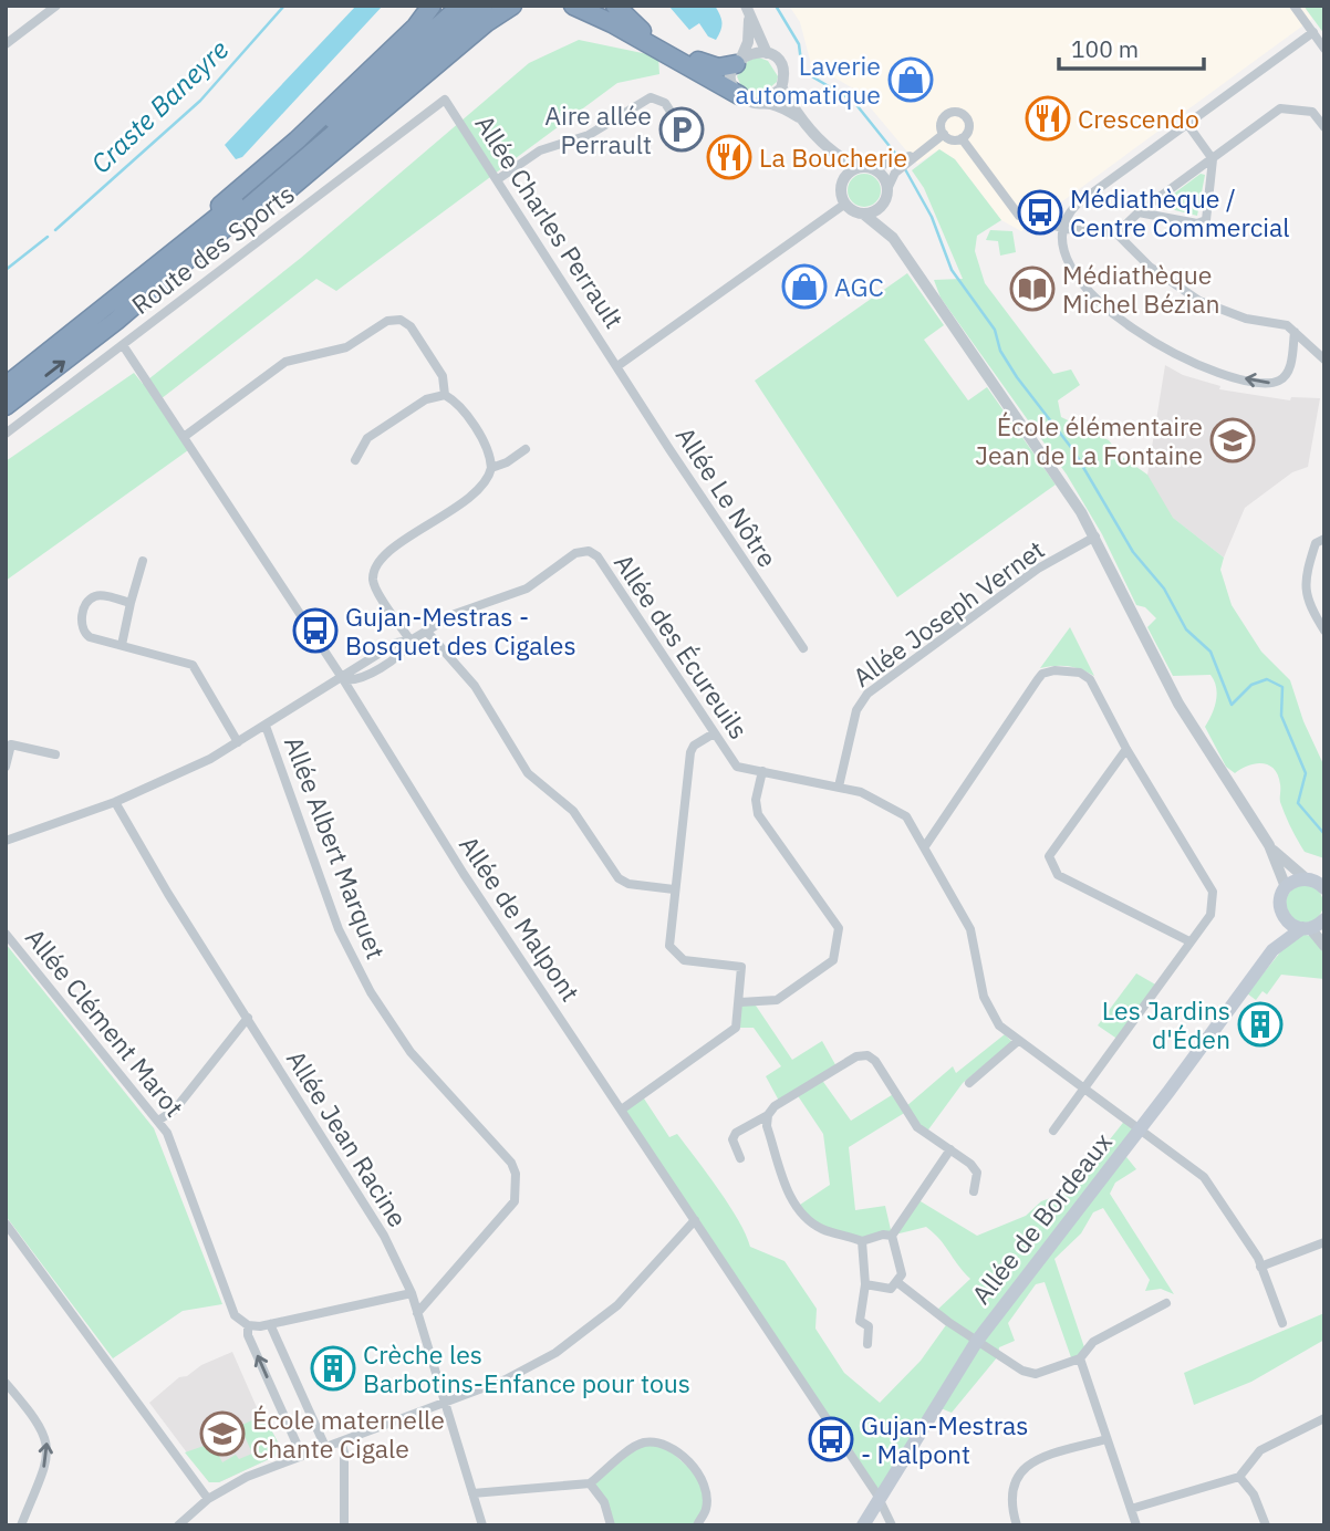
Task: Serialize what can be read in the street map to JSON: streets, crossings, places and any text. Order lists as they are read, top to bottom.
{
  "streets": {
    "main road": ["Allée de Bordeaux"],
    "street": [
      "Allée Charles Perrault",
      "Route des Sports",
      "Allée Le Nôtre",
      "Allée Joseph Vernet",
      "Allée des Écureuils",
      "Allée Albert Marquet",
      "Allée de Malpont",
      "Allée Clément Marot",
      "Allée Jean Racine"
    ]
  },
  "crossings": [
    ["Allée Charles Perrault", "Route des Sports"],
    ["Allée Charles Perrault", "Allée Le Nôtre"],
    ["Route des Sports", "Allée de Malpont"],
    ["Allée Joseph Vernet", "Allée des Écureuils"],
    ["Allée des Écureuils", "Allée Albert Marquet"],
    ["Allée des Écureuils", "Allée de Malpont"],
    ["Allée des Écureuils", "Allée Jean Racine"],
    ["Allée des Écureuils", "Allée de Bordeaux"],
    ["Allée Albert Marquet", "Allée Jean Racine"],
    ["Allée de Malpont", "Allée de Bordeaux"]
  ],
  "water": ["Craste Baneyre"],
  "places": {
    "shop": ["Laverie automatique", "AGC"],
    "restaurant": ["Crescendo", "La Boucherie"],
    "parking": ["Aire allée Perrault"],
    "bus stop": ["Médiathèque / Centre Commercial", "Gujan-Mestras - Bosquet des Cigales", "Gujan-Mestras - Malpont"],
    "library": ["Médiathèque Michel Bézian"],
    "school or university": ["École élémentaire Jean de La Fontaine", "École maternelle Chante Cigale"],
    "building": ["Les Jardins d'Éden", "Crèche les Barbotins-Enfance pour tous"]
  },
  "scale_bar": "100 m"
}
